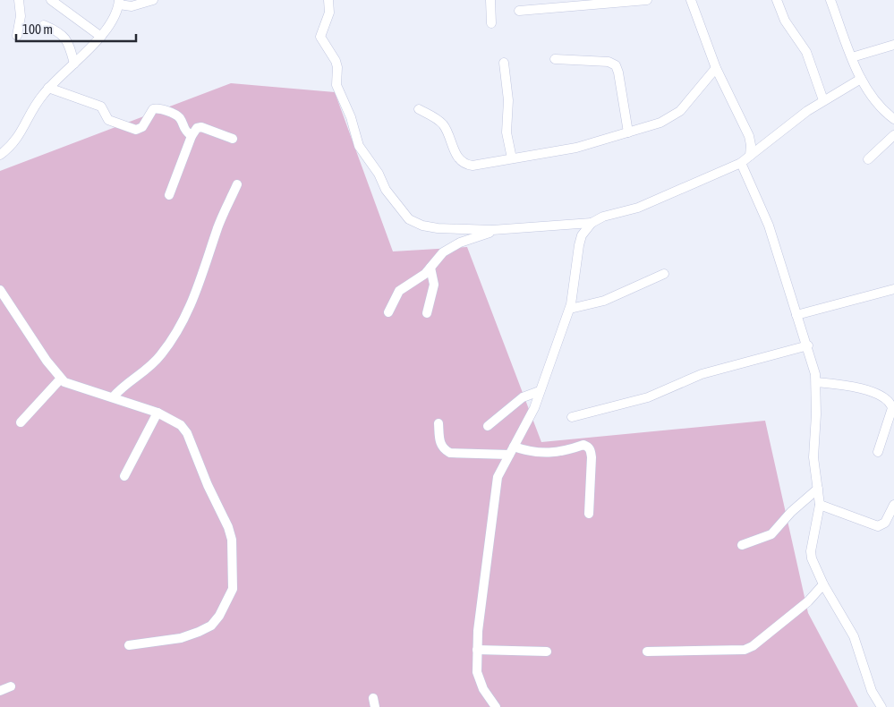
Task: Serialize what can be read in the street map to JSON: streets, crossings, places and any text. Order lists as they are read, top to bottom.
{
  "scale_bar": "100 m"
}
